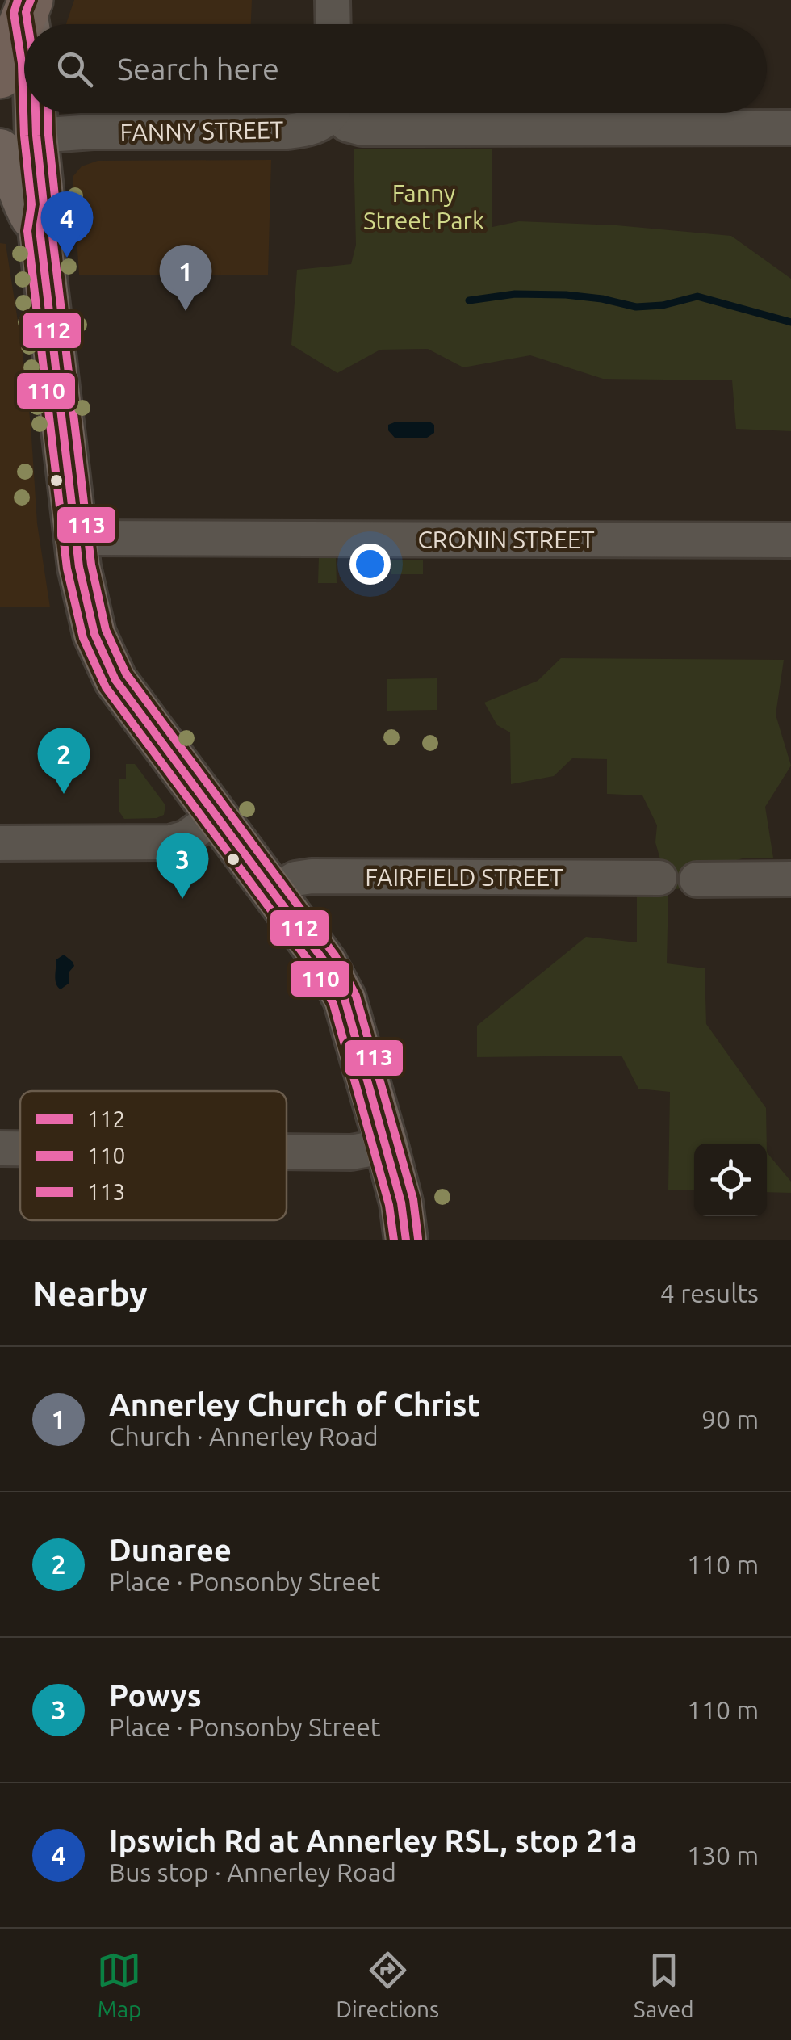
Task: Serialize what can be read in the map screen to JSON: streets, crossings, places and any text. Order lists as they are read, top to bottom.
{
  "streets": {
    "street": ["FANNY STREET", "CRONIN STREET", "FAIRFIELD STREET"]
  },
  "parks": ["Fanny Street Park"],
  "lines": ["transit line 112", "transit line 110", "transit line 113"],
  "legend": ["112", "110", "113"],
  "page": {
    "search": "Search here",
    "pins": [
      "4",
      "1",
      "2",
      "3"
    ],
    "heading": ["Nearby", "4 results"],
    "list": [
      {
        "mark": "1",
        "name": "Annerley Church of Christ",
        "note": "Church · Annerley Road",
        "value": "90 m"
      },
      {
        "mark": "2",
        "name": "Dunaree",
        "note": "Place · Ponsonby Street",
        "value": "110 m"
      },
      {
        "mark": "3",
        "name": "Powys",
        "note": "Place · Ponsonby Street",
        "value": "110 m"
      },
      {
        "mark": "4",
        "name": "Ipswich Rd at Annerley RSL, stop 21a",
        "note": "Bus stop · Annerley Road",
        "value": "130 m"
      }
    ],
    "nav": ["Map", "Directions", "Saved"]
  }
}
